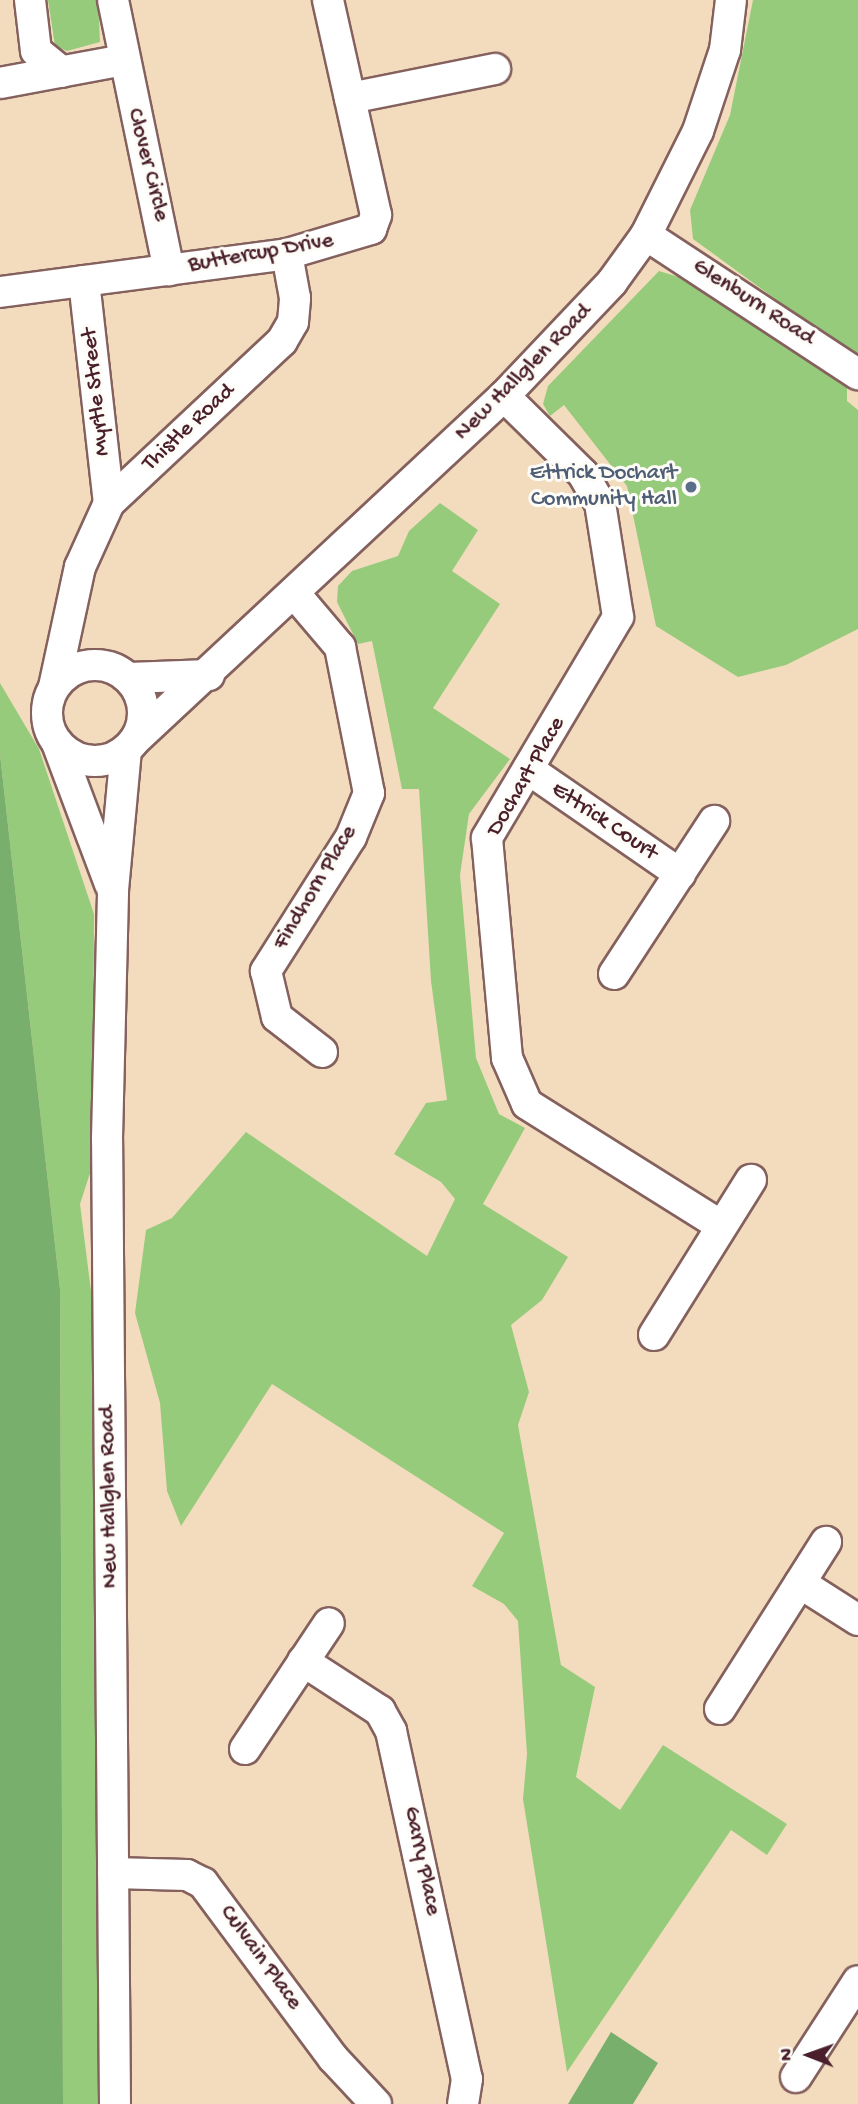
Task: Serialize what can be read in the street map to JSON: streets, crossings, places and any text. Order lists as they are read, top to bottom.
{
  "streets": {
    "street": [
      "Clover Circle",
      "Buttercup Drive",
      "Glenburn Road",
      "New Hallglen Road",
      "Myrtle Street",
      "Thistle Road",
      "Dochart Place",
      "Ettrick Court",
      "Findhorn Place",
      "Garry Place",
      "Culvain Place"
    ]
  },
  "crossings": [
    ["Clover Circle", "Buttercup Drive"],
    ["Buttercup Drive", "Myrtle Street"],
    ["Buttercup Drive", "Thistle Road"],
    ["Glenburn Road", "New Hallglen Road"],
    ["New Hallglen Road", "Thistle Road"],
    ["New Hallglen Road", "Dochart Place"],
    ["New Hallglen Road", "Findhorn Place"],
    ["New Hallglen Road", "Culvain Place"],
    ["Myrtle Street", "Thistle Road"],
    ["Dochart Place", "Ettrick Court"]
  ],
  "places": ["Ettrick Dochart Community Hall"],
  "north": "left"
}
